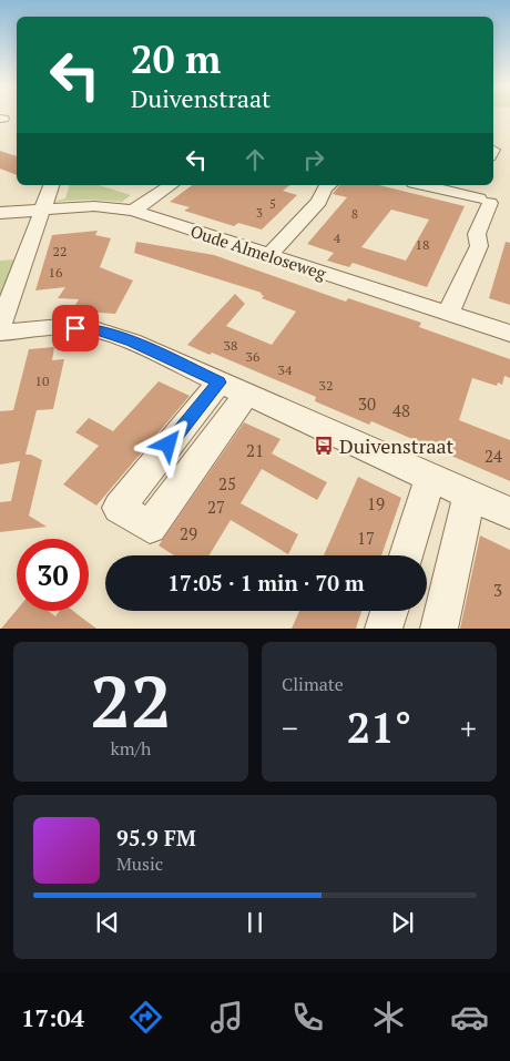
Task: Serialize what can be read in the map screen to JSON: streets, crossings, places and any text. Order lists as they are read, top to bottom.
{
  "streets": {
    "street": ["Oude Almeloseweg"]
  },
  "places": {
    "bus stop": ["Duivenstraat"]
  },
  "house_numbers": [
    "5",
    "3",
    "8",
    "4",
    "18",
    "22",
    "16",
    "38",
    "36",
    "34",
    "10",
    "32",
    "30",
    "48",
    "21",
    "24",
    "25",
    "19",
    "27",
    "29",
    "17",
    "3"
  ],
  "page": {
    "turn": ["20 m", "Duivenstraat"],
    "limit": "30",
    "trip": "17:05 · 1 min · 70 m",
    "tile": [
      ["22", "km/h"],
      "Climate"
    ],
    "heat": ["−", "21°", "+"],
    "song": ["95.9 FM", "Music"],
    "tabs": "17:04"
  }
}
